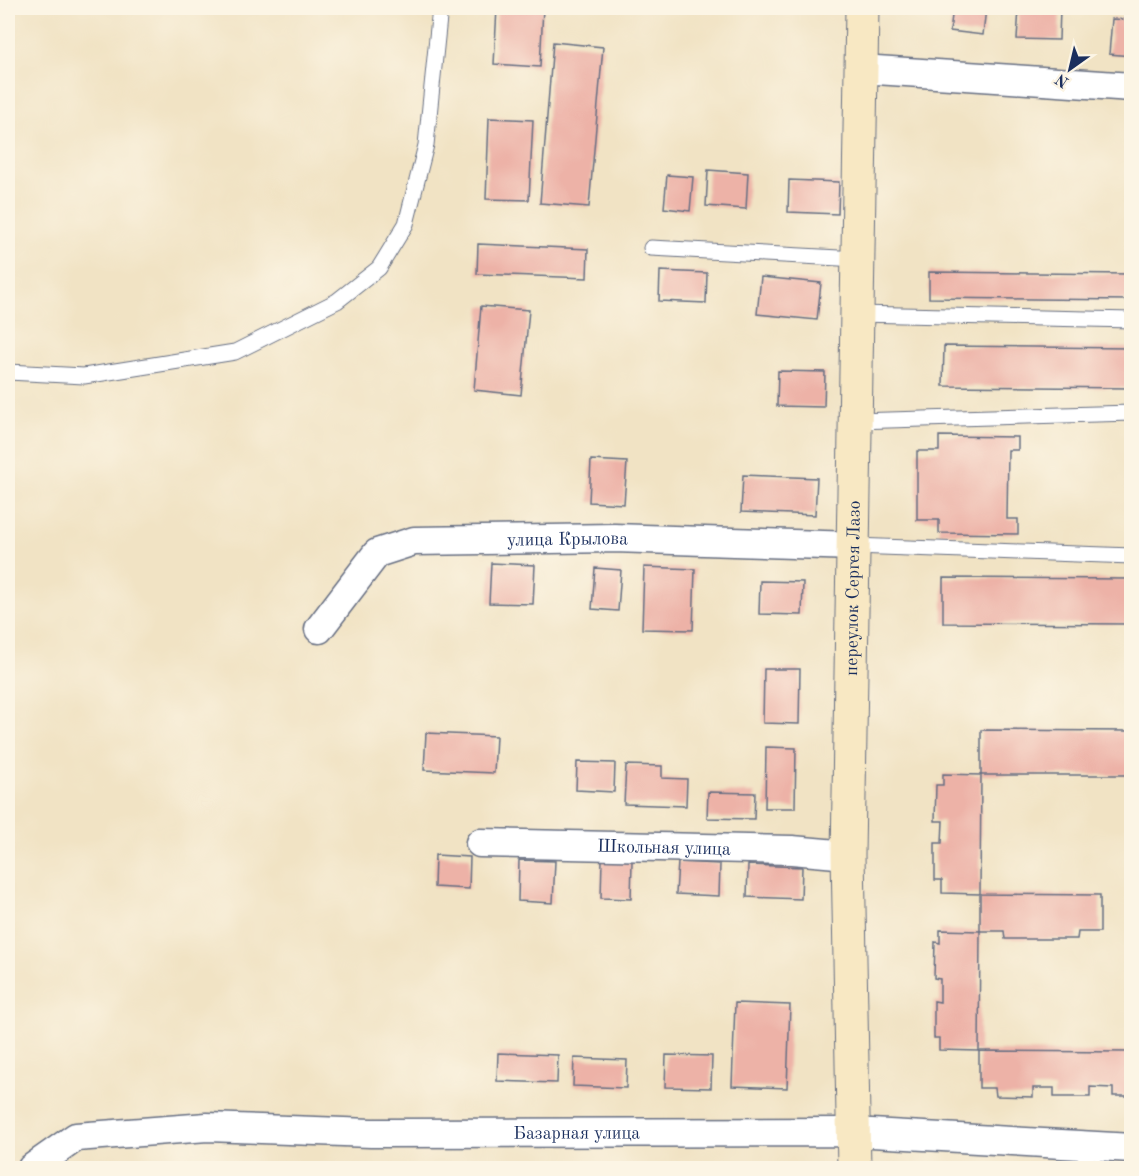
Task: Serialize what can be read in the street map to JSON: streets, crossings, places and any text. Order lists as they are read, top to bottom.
{
  "streets": {
    "street": [
      "улица Крылова",
      "переулок Сергея Лазо",
      "Школьная улица",
      "Базарная улица"
    ]
  },
  "crossings": [
    ["улица Крылова", "переулок Сергея Лазо"],
    ["переулок Сергея Лазо", "Школьная улица"],
    ["переулок Сергея Лазо", "Базарная улица"]
  ],
  "north": "bottom left"
}
